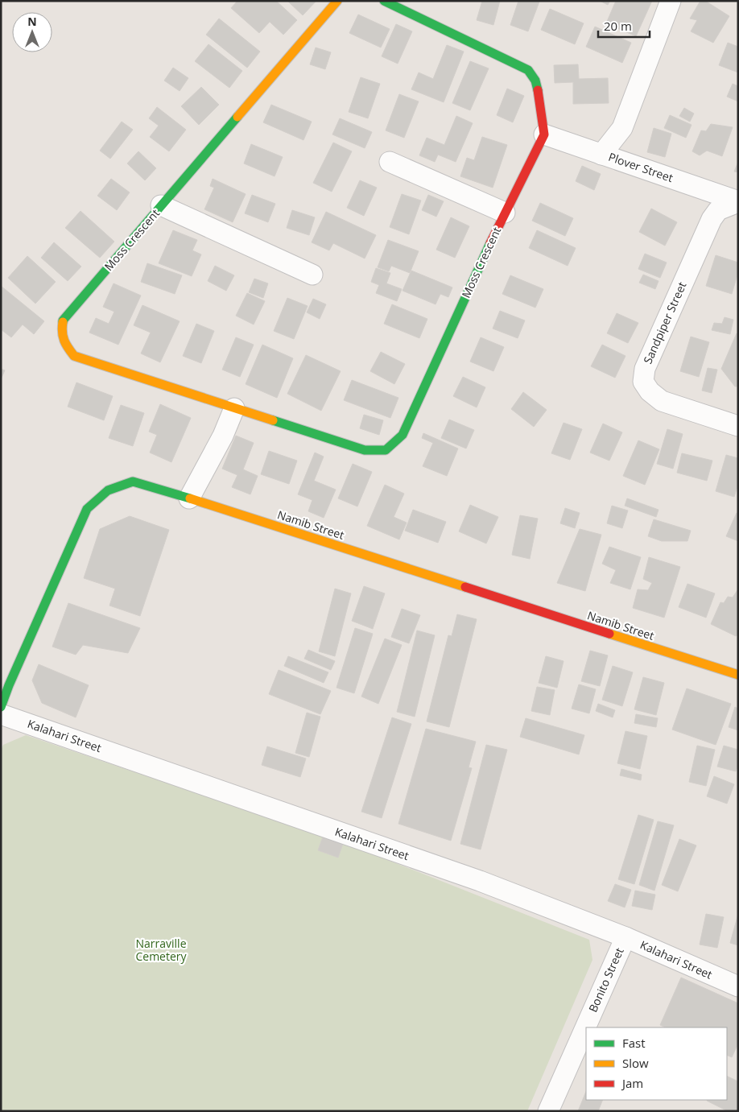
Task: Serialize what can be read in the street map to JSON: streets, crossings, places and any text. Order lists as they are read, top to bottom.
{
  "streets": {
    "street": [
      "Plover Street",
      "Moss Crescent",
      "Sandpiper Street",
      "Namib Street",
      "Kalahari Street",
      "Bonito Street"
    ]
  },
  "crossings": [
    ["Plover Street", "Moss Crescent"],
    ["Plover Street", "Sandpiper Street"],
    ["Kalahari Street", "Bonito Street"]
  ],
  "parks": ["Narraville Cemetery"],
  "legend": ["Fast", "Slow", "Jam"],
  "scale_bar": "20 m",
  "north": "top"
}
